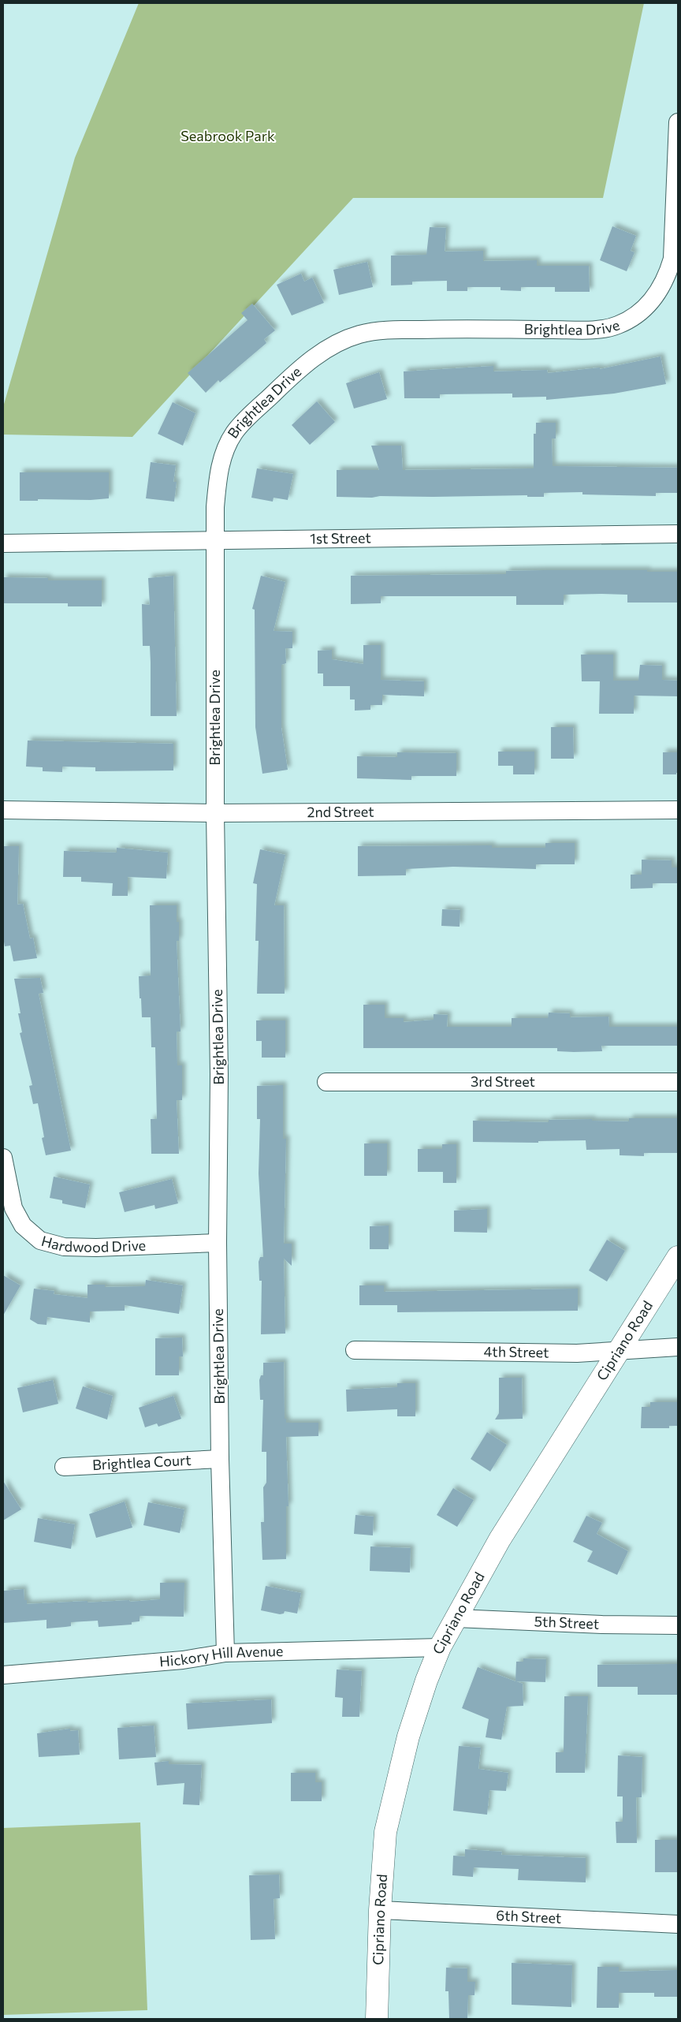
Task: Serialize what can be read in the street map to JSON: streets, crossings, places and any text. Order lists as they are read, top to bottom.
{
  "streets": {
    "street": [
      "Brightlea Drive",
      "1st Street",
      "2nd Street",
      "3rd Street",
      "Hardwood Drive",
      "Cipriano Road",
      "4th Street",
      "Brightlea Court",
      "5th Street",
      "Hickory Hill Avenue",
      "6th Street"
    ]
  },
  "crossings": [
    ["Brightlea Drive", "1st Street"],
    ["Brightlea Drive", "2nd Street"],
    ["Brightlea Drive", "Hardwood Drive"],
    ["Brightlea Drive", "Brightlea Court"],
    ["Brightlea Drive", "Hickory Hill Avenue"],
    ["Cipriano Road", "4th Street"],
    ["Cipriano Road", "5th Street"],
    ["Cipriano Road", "Hickory Hill Avenue"],
    ["Cipriano Road", "6th Street"]
  ],
  "parks": ["Seabrook Park"]
}
